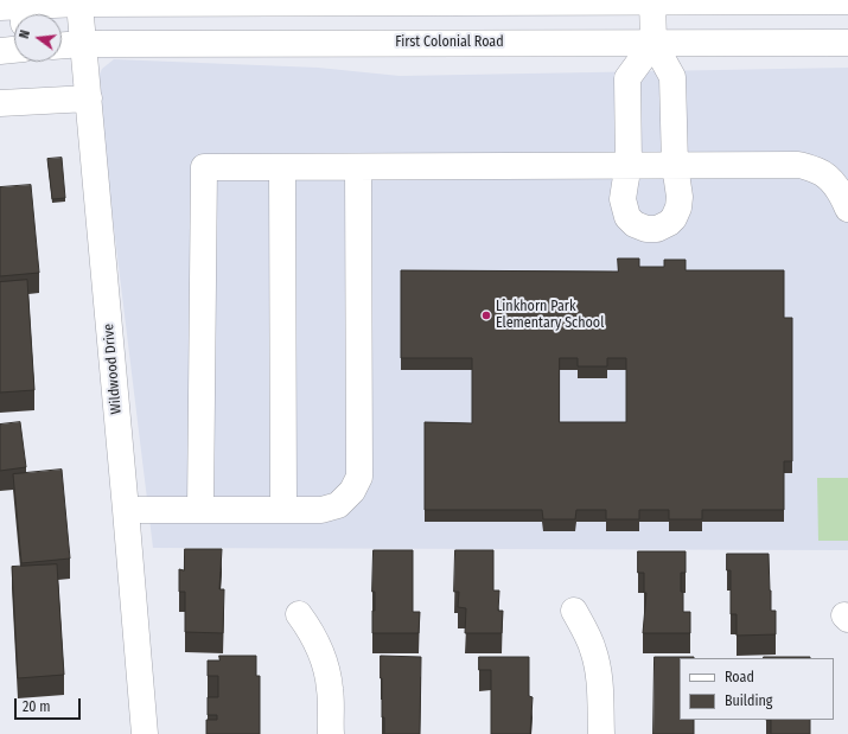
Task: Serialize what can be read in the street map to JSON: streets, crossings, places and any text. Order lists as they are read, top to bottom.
{
  "streets": {
    "main road": ["First Colonial Road", "Wildwood Drive"]
  },
  "crossings": [
    ["First Colonial Road", "Wildwood Drive"]
  ],
  "places": ["Linkhorn Park Elementary School"],
  "legend": ["Road", "Building"],
  "scale_bar": "20 m",
  "north": "left"
}
